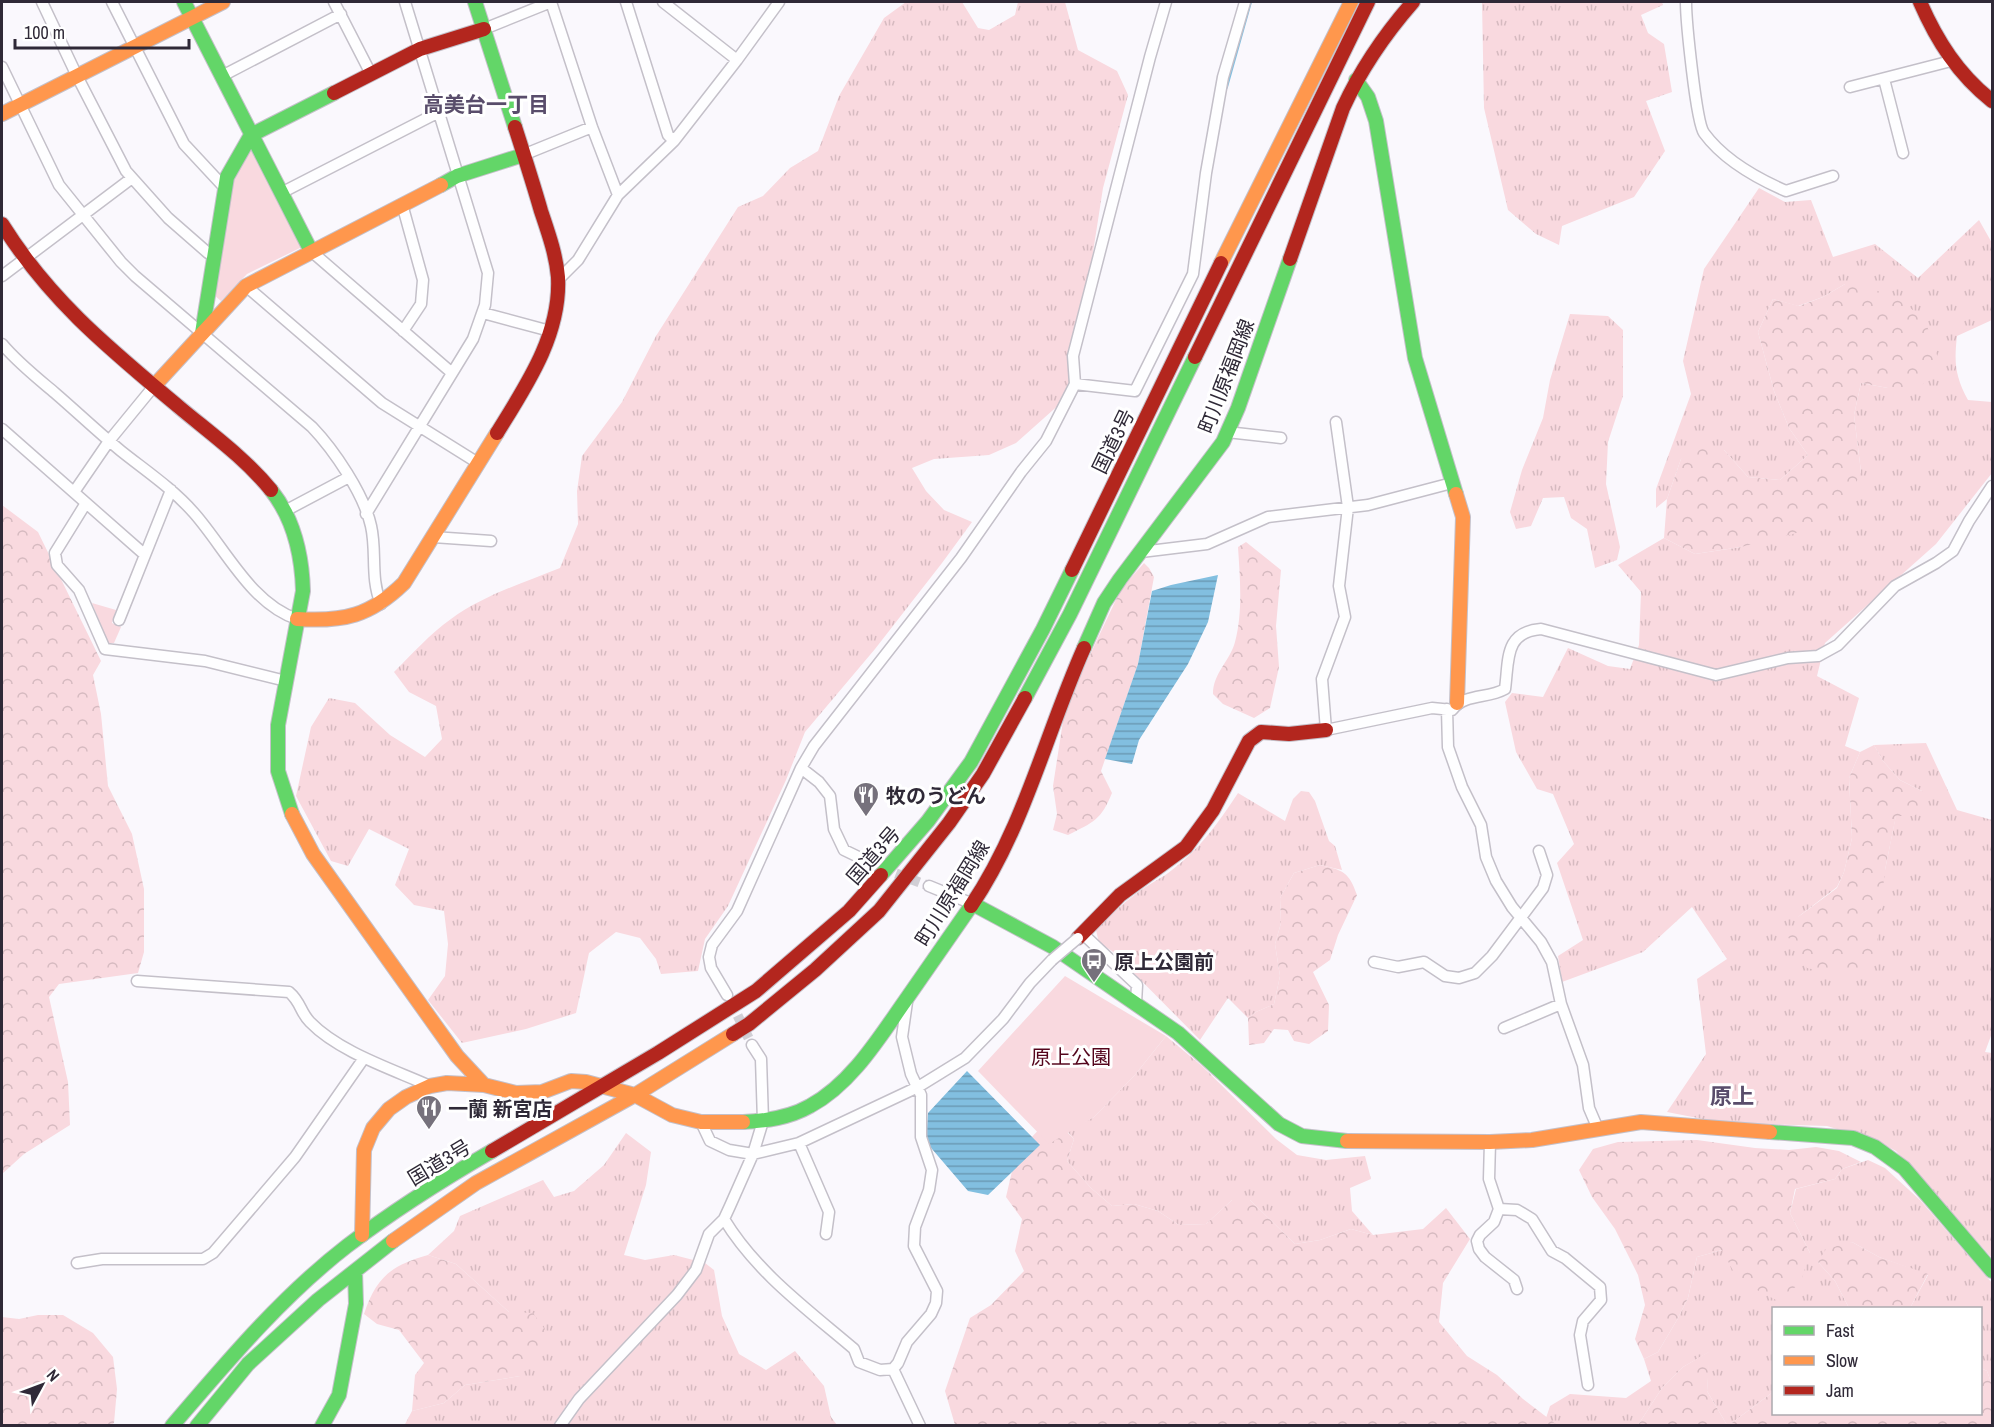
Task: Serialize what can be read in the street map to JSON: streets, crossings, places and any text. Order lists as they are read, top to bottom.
{
  "streets": {
    "main road": ["町川原福岡線", "国道3号"]
  },
  "crossings": [
    ["町川原福岡線", "国道3号"]
  ],
  "districts": ["高美台一丁目", "原上"],
  "parks": ["原上公園"],
  "places": {
    "restaurant": ["牧のうどん", "一蘭 新宮店"],
    "bus stop": ["原上公園前"]
  },
  "legend": ["Fast", "Slow", "Jam"],
  "scale_bar": "100 m",
  "north": "top right"
}
